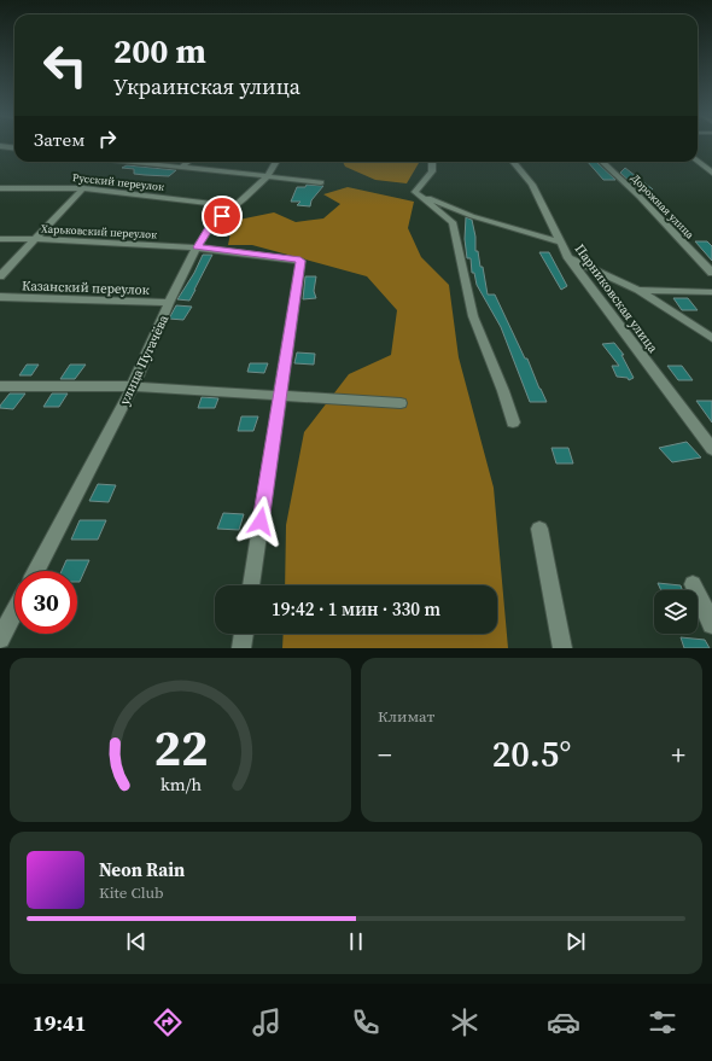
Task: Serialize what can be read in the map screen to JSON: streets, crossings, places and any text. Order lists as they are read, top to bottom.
{
  "streets": {
    "street": [
      "Русский переулок",
      "Дорожная улица",
      "Харьковский переулок",
      "Казанский переулок",
      "Парниковская улица",
      "улица Пугачёва"
    ]
  },
  "crossings": [
    ["Русский переулок", "улица Пугачёва"],
    ["Харьковский переулок", "улица Пугачёва"],
    ["Казанский переулок", "улица Пугачёва"]
  ],
  "page": {
    "turn": ["200 m", "Украинская улица"],
    "then": "Затем",
    "limit": "30",
    "trip": "19:42 · 1 мин · 330 m",
    "tile": "Климат",
    "heat": ["−", "20.5°", "+"],
    "song": ["Neon Rain", "Kite Club"],
    "tabs": "19:41",
    "gauge": ["22", "km/h"]
  }
}
